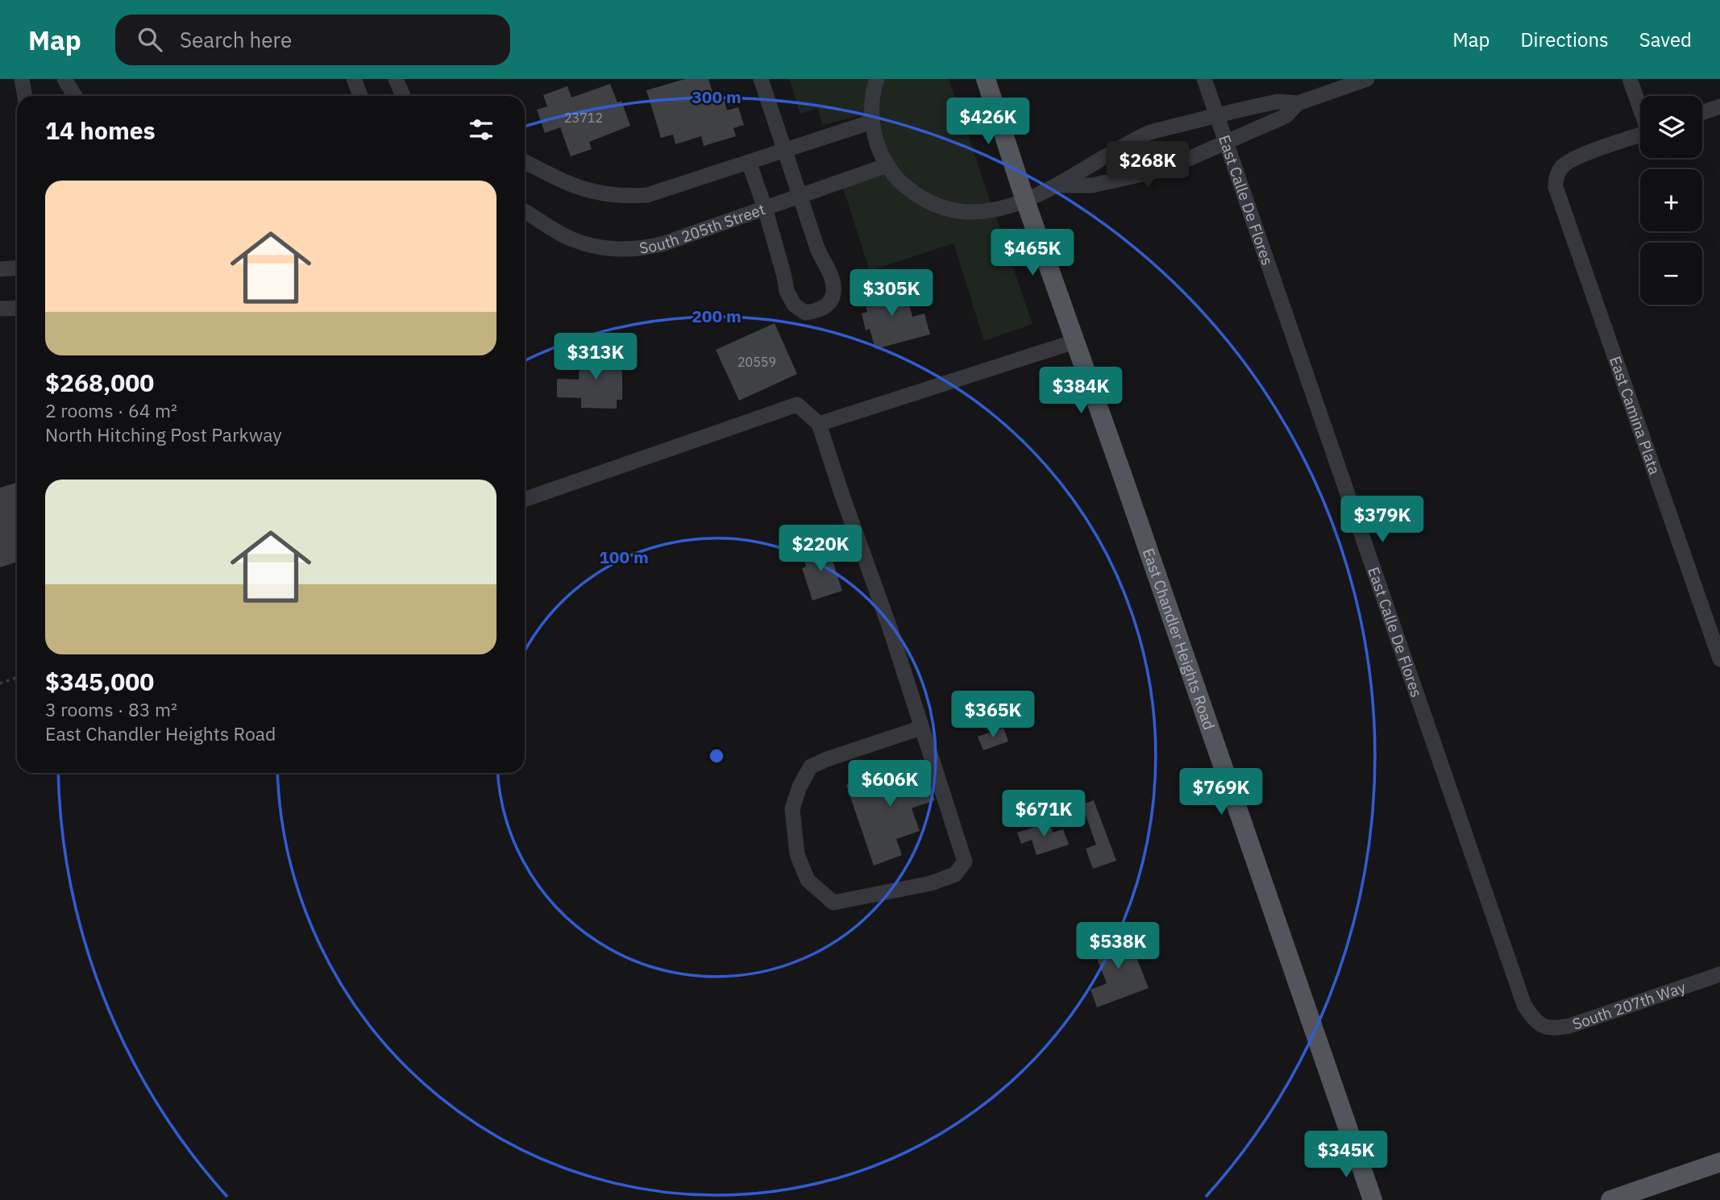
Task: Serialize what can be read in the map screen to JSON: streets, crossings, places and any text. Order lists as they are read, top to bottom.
{
  "streets": {
    "main road": ["East Chandler Heights Road"],
    "street": [
      "East Calle De Flores",
      "South 205th Street",
      "East Camina Plata",
      "South 207th Way"
    ]
  },
  "crossings": [
    ["East Calle De Flores", "South 207th Way"]
  ],
  "house_numbers": ["23712", "20559"],
  "page": {
    "header": "Map",
    "search": "Search here",
    "nav": ["Map", "Directions", "Saved"],
    "map_buttons": ["+", "−"],
    "heading": "14 homes",
    "price": [
      "$426K",
      "$268K",
      "$465K",
      "$305K",
      "$313K",
      "$384K",
      "$379K",
      "$220K",
      "$365K",
      "$606K",
      "$769K",
      "$671K",
      "$538K",
      "$345K"
    ],
    "list": [
      {
        "name": "$268,000",
        "note": "2 rooms · 64 m² · North Hitching Post Parkway"
      },
      {
        "name": "$345,000",
        "note": "3 rooms · 83 m² · East Chandler Heights Road"
      }
    ]
  },
  "rings": ["300 m", "200 m", "100 m"]
}
